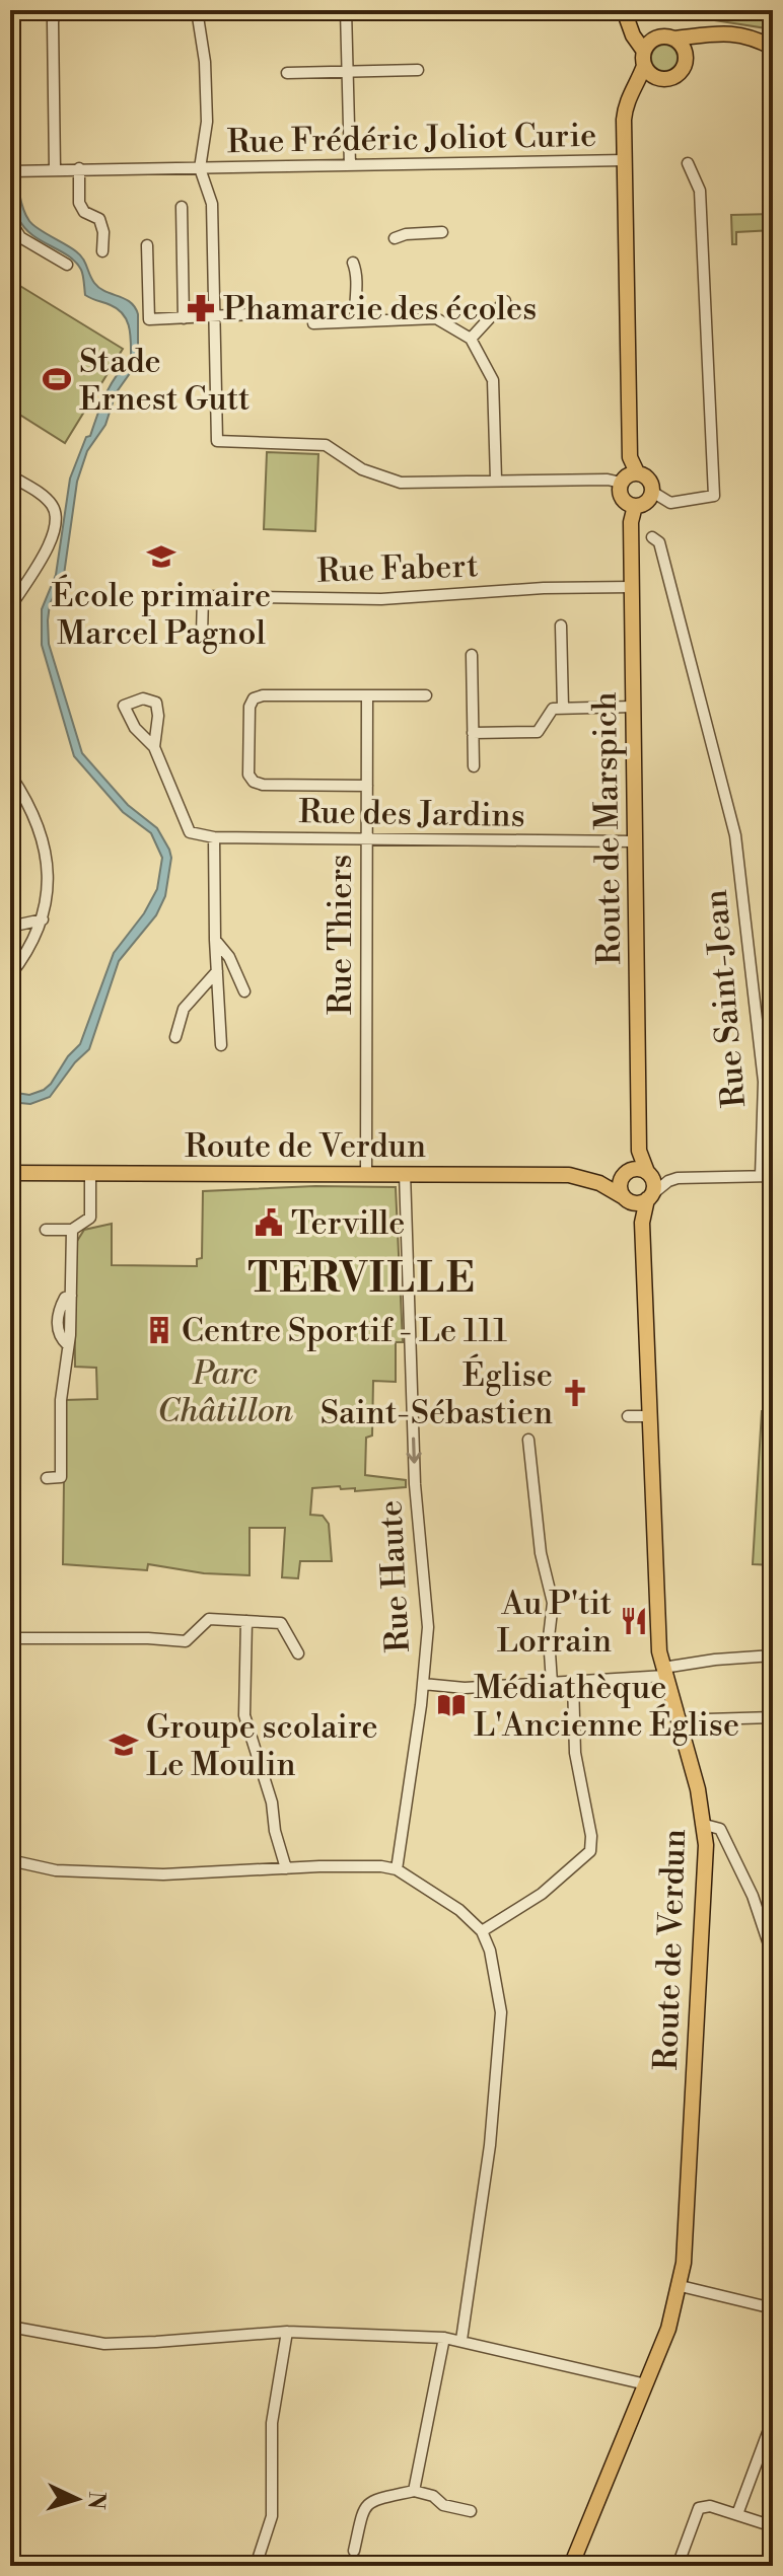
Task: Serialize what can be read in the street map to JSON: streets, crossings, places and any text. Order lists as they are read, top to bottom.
{
  "streets": {
    "main road": ["Route de Marspich", "Route de Verdun"],
    "street": [
      "Rue Frédéric Joliot Curie",
      "Rue Fabert",
      "Rue des Jardins",
      "Rue Thiers",
      "Rue Saint-Jean",
      "Rue Haute"
    ]
  },
  "crossings": [
    ["Rue Fabert", "Route de Marspich"],
    ["Rue des Jardins", "Route de Marspich"],
    ["Rue des Jardins", "Rue Thiers"],
    ["Route de Marspich", "Route de Verdun"],
    ["Rue Thiers", "Route de Verdun"],
    ["Route de Verdun", "Rue Haute"]
  ],
  "one_way": ["Rue Haute"],
  "districts": ["TERVILLE"],
  "parks": ["Parc Châtillon"],
  "places": {
    "pharmacy": ["Phamarcie des écoles"],
    "sports": ["Stade Ernest Gutt"],
    "school or university": ["École primaire Marcel Pagnol", "Groupe scolaire Le Moulin"],
    "public building": ["Terville"],
    "building": ["Centre Sportif - Le 111"],
    "church": ["Église Saint-Sébastien"],
    "restaurant": ["Au P'tit Lorrain"],
    "library": ["Médiathèque L'Ancienne Église"]
  },
  "north": "right"
}
